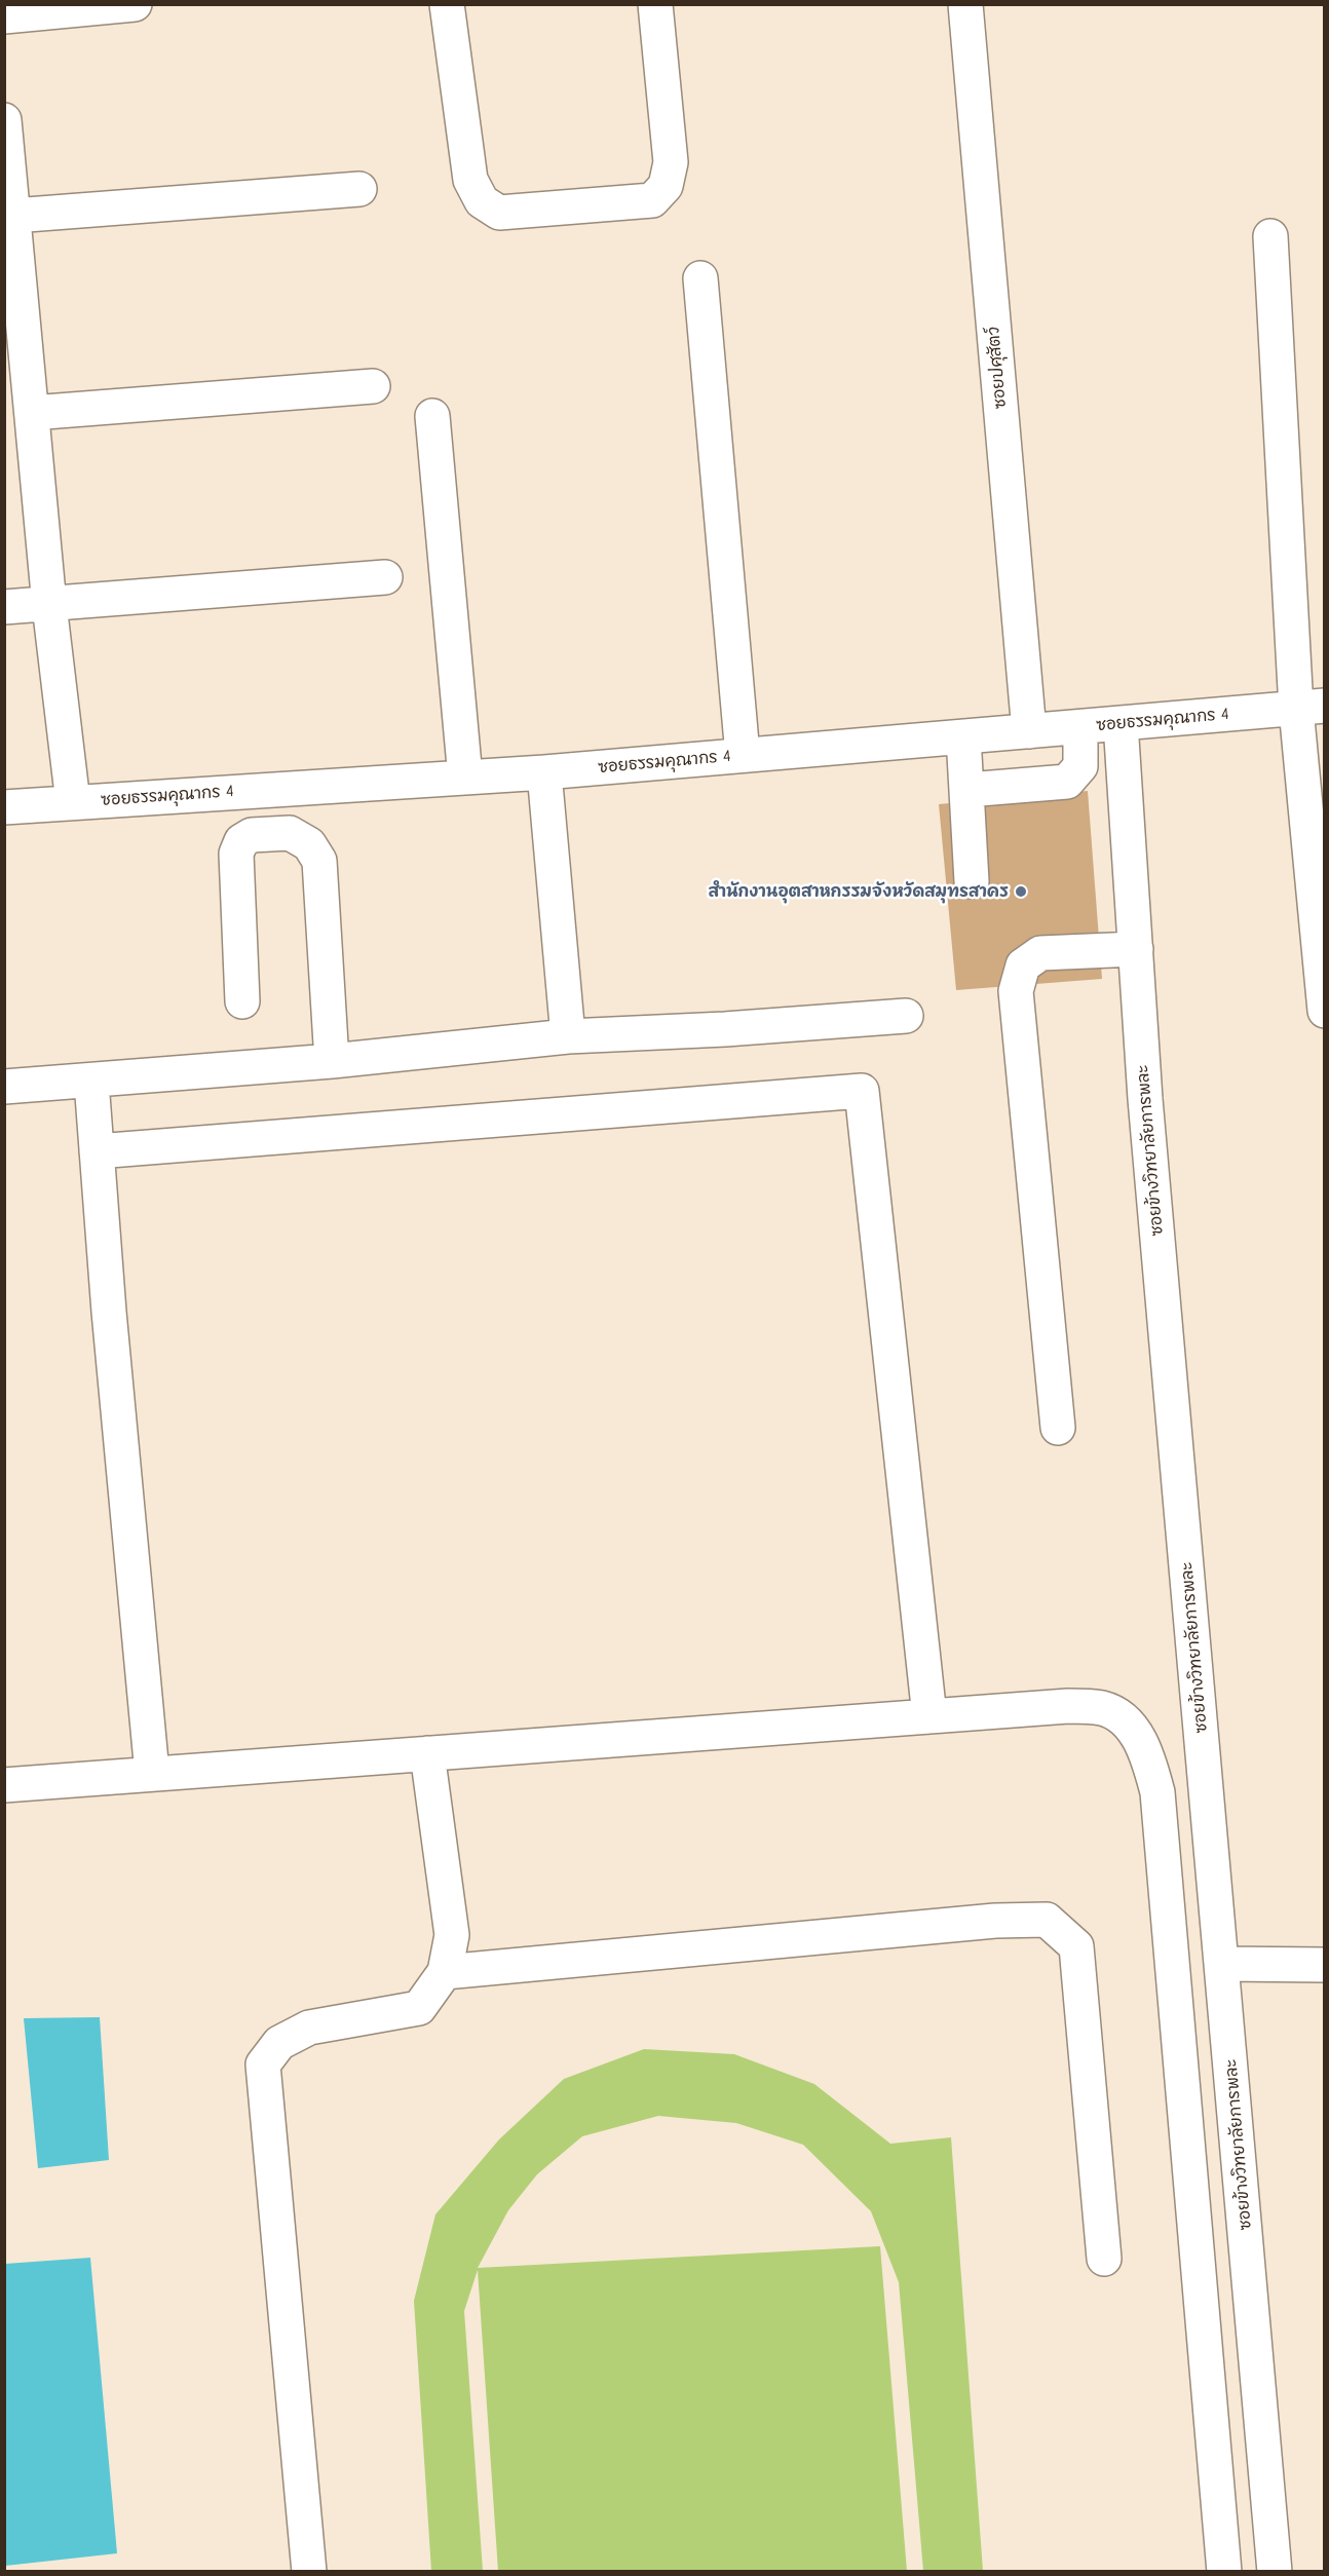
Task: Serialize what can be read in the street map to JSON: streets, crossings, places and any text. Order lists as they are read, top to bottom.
{
  "streets": {
    "street": ["ซอยปศุสัตว์", "ซอยธรรมคุณากร 4", "ซอยข้างวิทยาลัยการพละ"]
  },
  "crossings": [
    ["ซอยปศุสัตว์", "ซอยธรรมคุณากร 4"],
    ["ซอยธรรมคุณากร 4", "ซอยข้างวิทยาลัยการพละ"]
  ],
  "places": ["สำนักงานอุตสาหกรรมจังหวัดสมุทรสาคร"]
}
